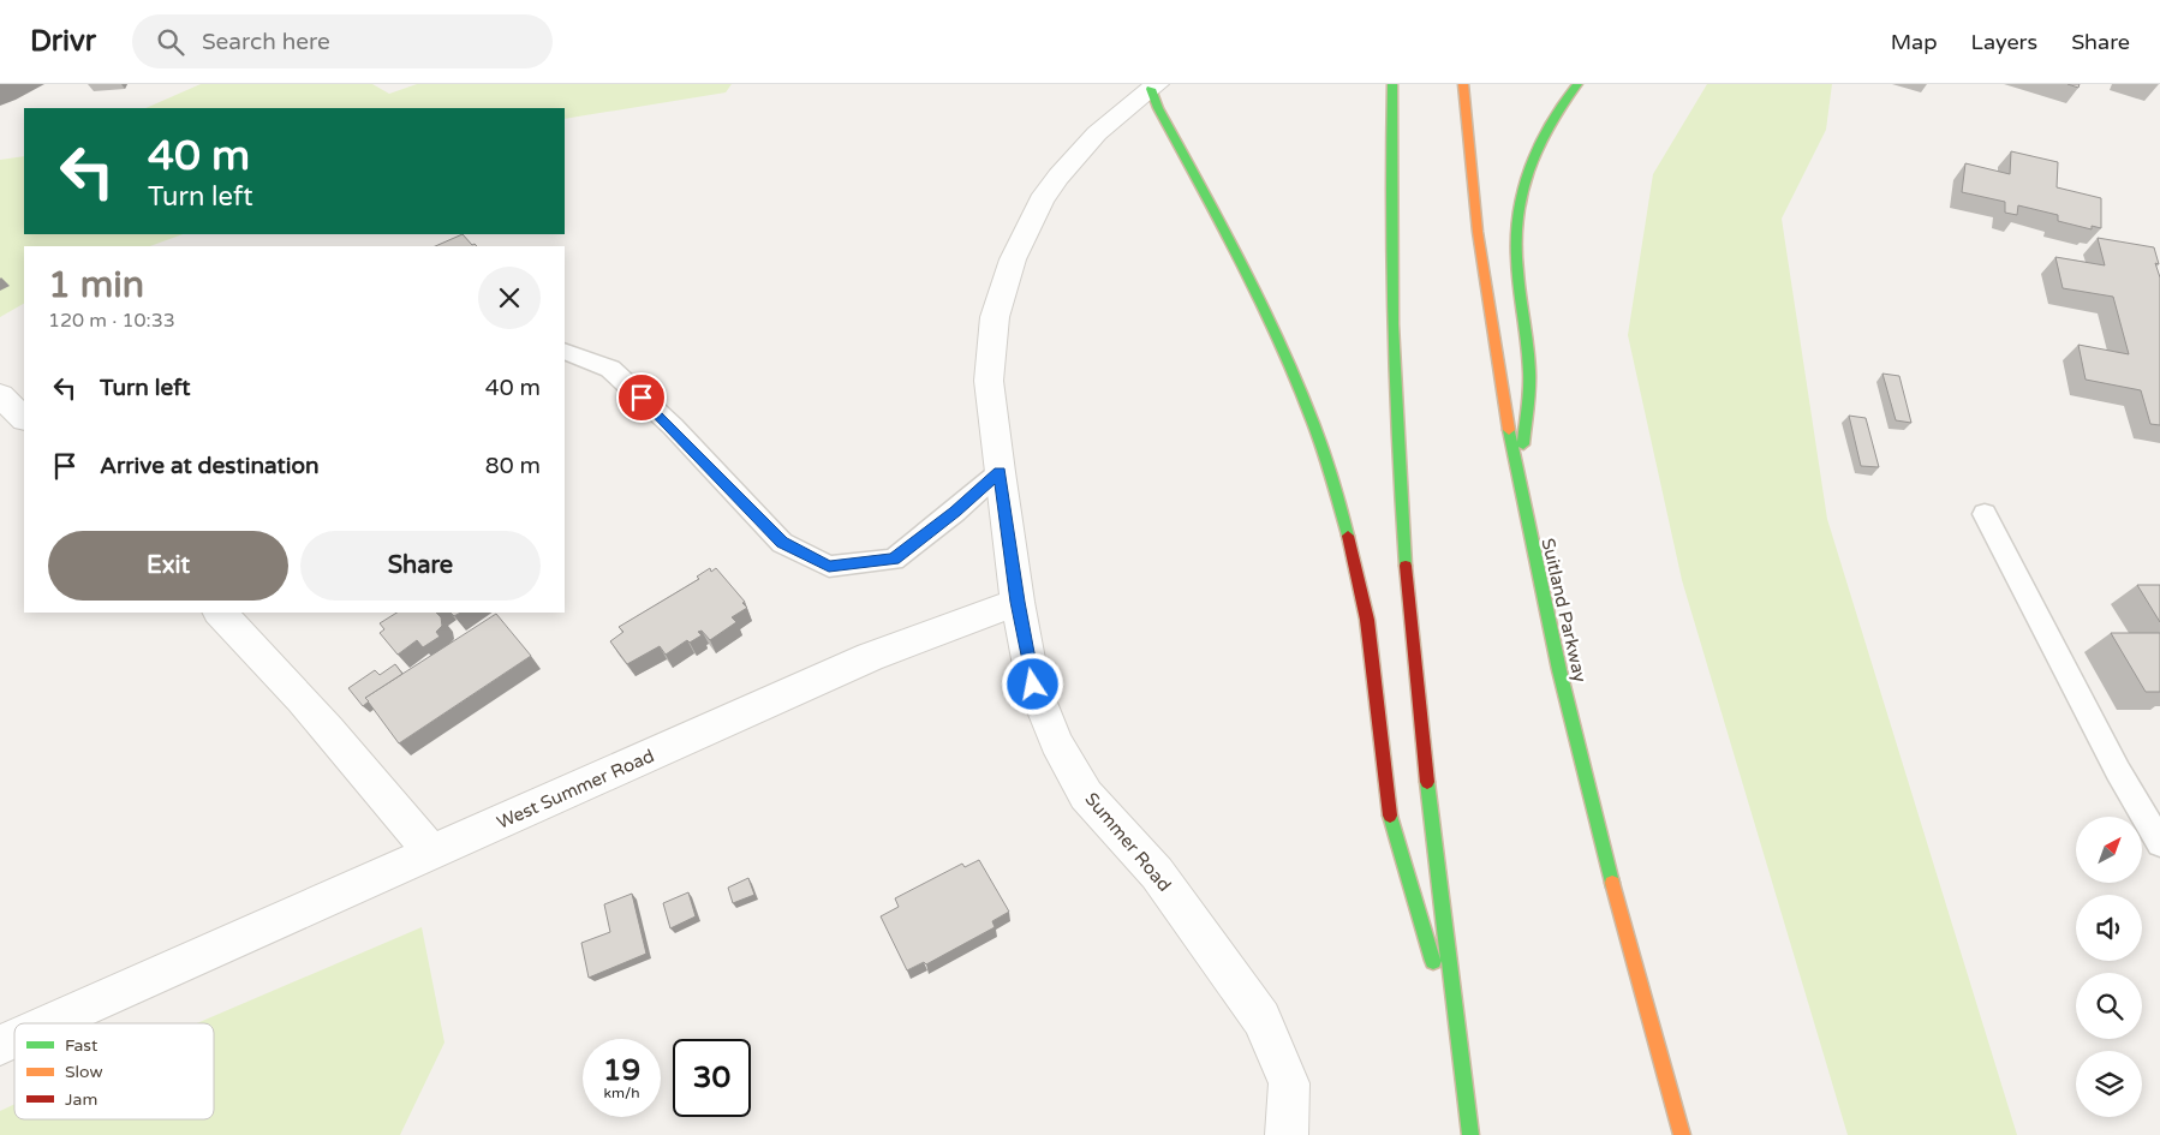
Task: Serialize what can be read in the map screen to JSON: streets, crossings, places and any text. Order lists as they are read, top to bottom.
{
  "streets": {
    "highway": ["Suitland Parkway"],
    "street": ["West Summer Road", "Summer Road"]
  },
  "crossings": [
    ["West Summer Road", "Summer Road"]
  ],
  "legend": ["Fast", "Slow", "Jam"],
  "north": "top right",
  "page": {
    "header": "Drivr",
    "search": "Search here",
    "nav": ["Map", "Layers", "Share"],
    "turn": ["40 m", "Turn left"],
    "heading": ["1 min", "120 m · 10:33"],
    "list": [
      {
        "name": "Turn left",
        "value": "40 m"
      },
      {
        "name": "Arrive at destination",
        "value": "80 m"
      }
    ],
    "buttons": ["Exit", "Share"],
    "speed": "19 km/h",
    "limit": "30"
  }
}
